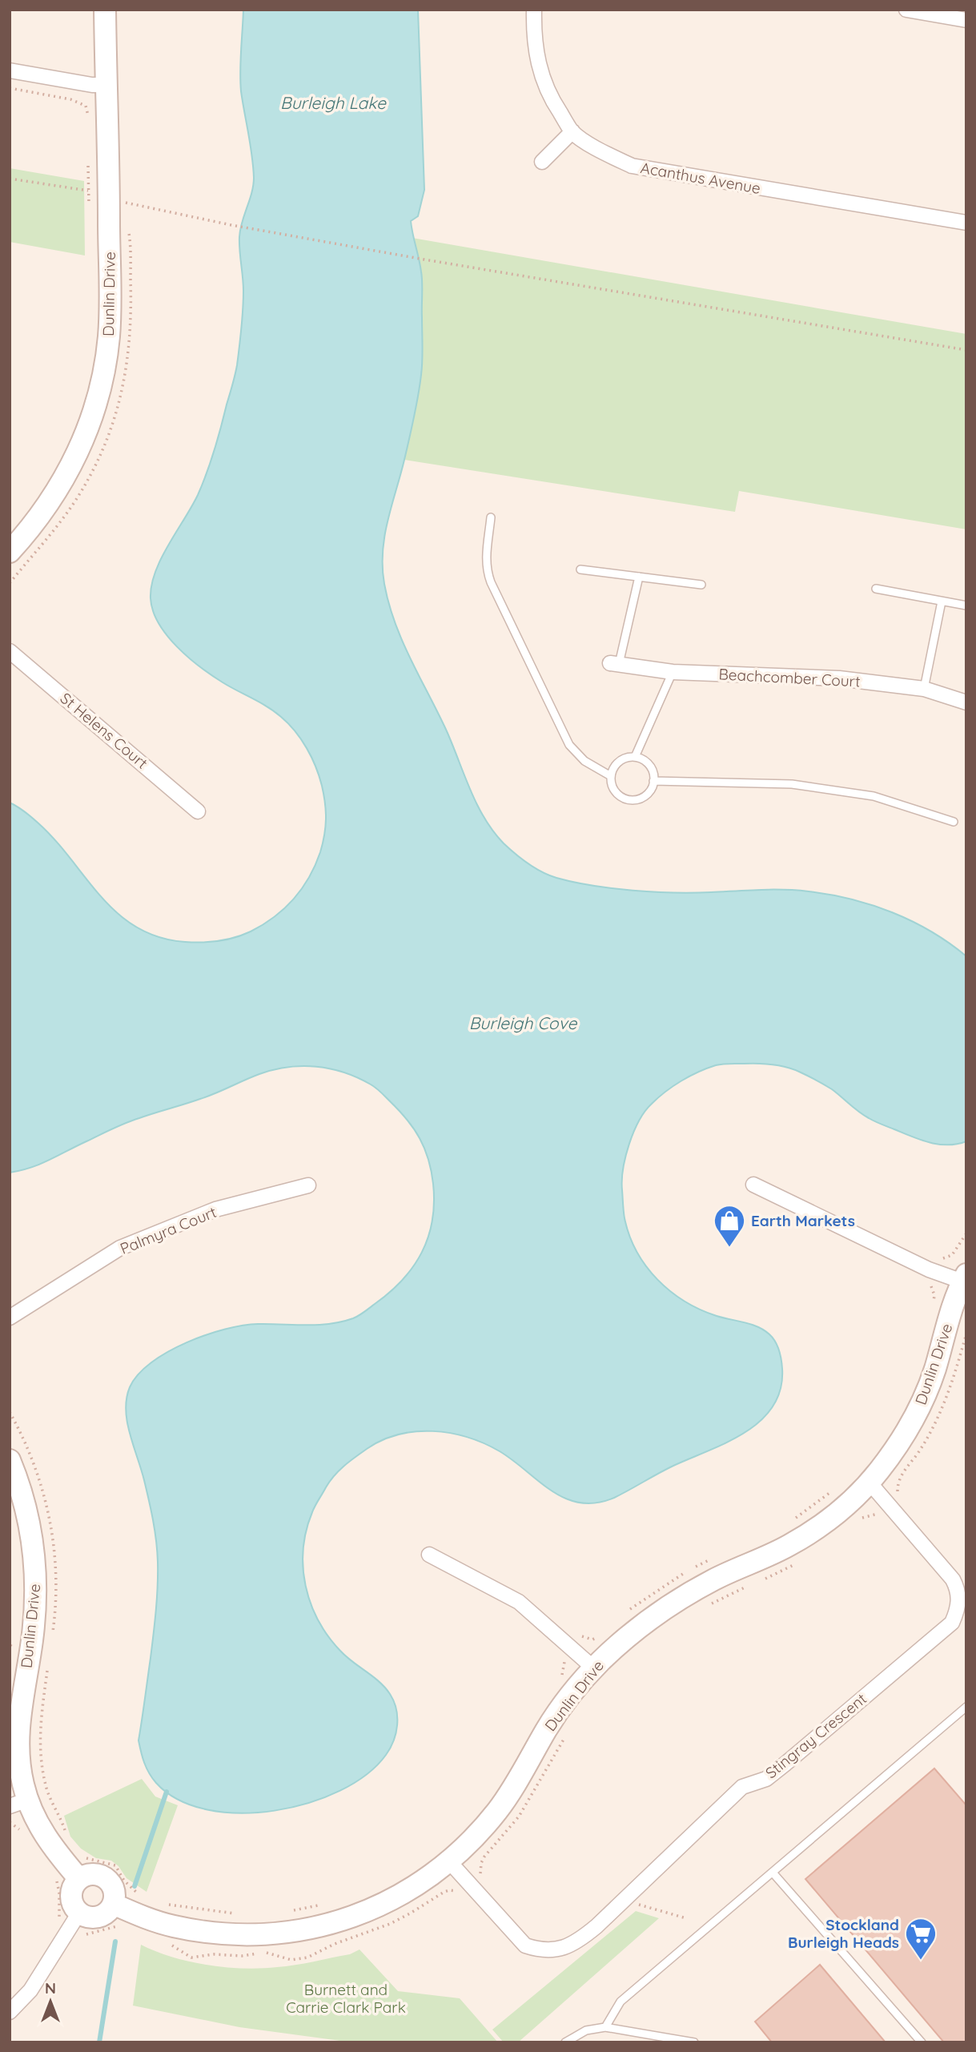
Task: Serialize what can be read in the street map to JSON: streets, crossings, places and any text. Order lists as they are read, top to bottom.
{
  "streets": {
    "street": [
      "Acanthus Avenue",
      "Dunlin Drive",
      "Beachcomber Court",
      "St Helens Court",
      "Palmyra Court",
      "Stingray Crescent"
    ]
  },
  "crossings": [
    ["Dunlin Drive", "Stingray Crescent"]
  ],
  "water": ["Burleigh Lake", "Burleigh Cove"],
  "parks": ["Burnett and Carrie Clark Park"],
  "places": {
    "shop": ["Earth Markets"],
    "supermarket": ["Stockland Burleigh Heads"]
  },
  "north": "top"
}
